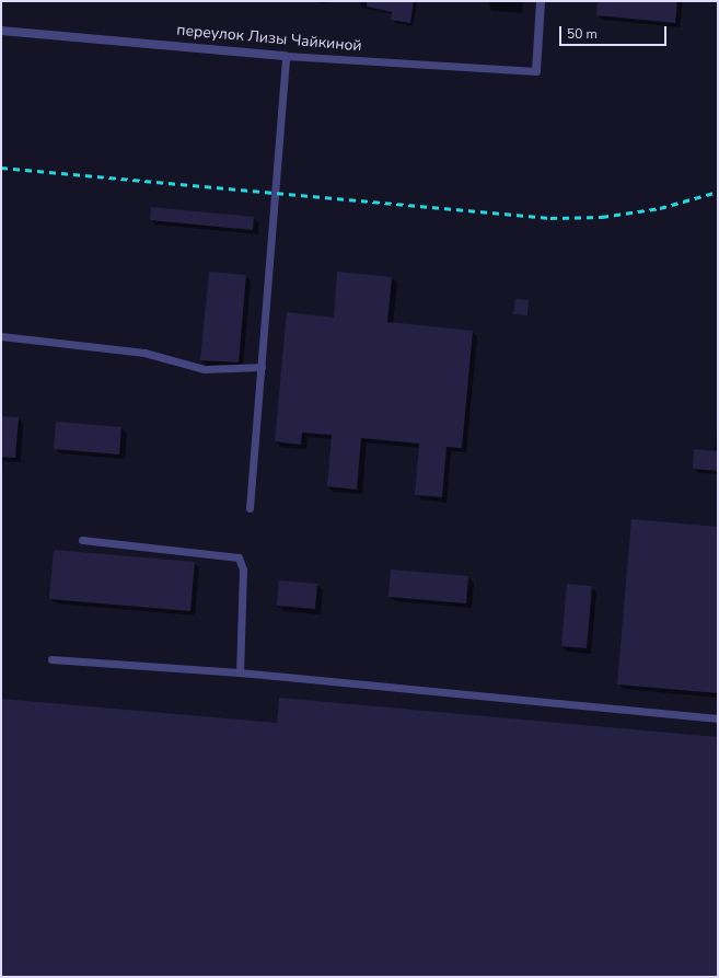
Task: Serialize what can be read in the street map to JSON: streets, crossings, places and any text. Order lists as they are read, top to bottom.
{
  "streets": {
    "street": ["переулок Лизы Чайкиной"]
  },
  "scale_bar": "50 m"
}
